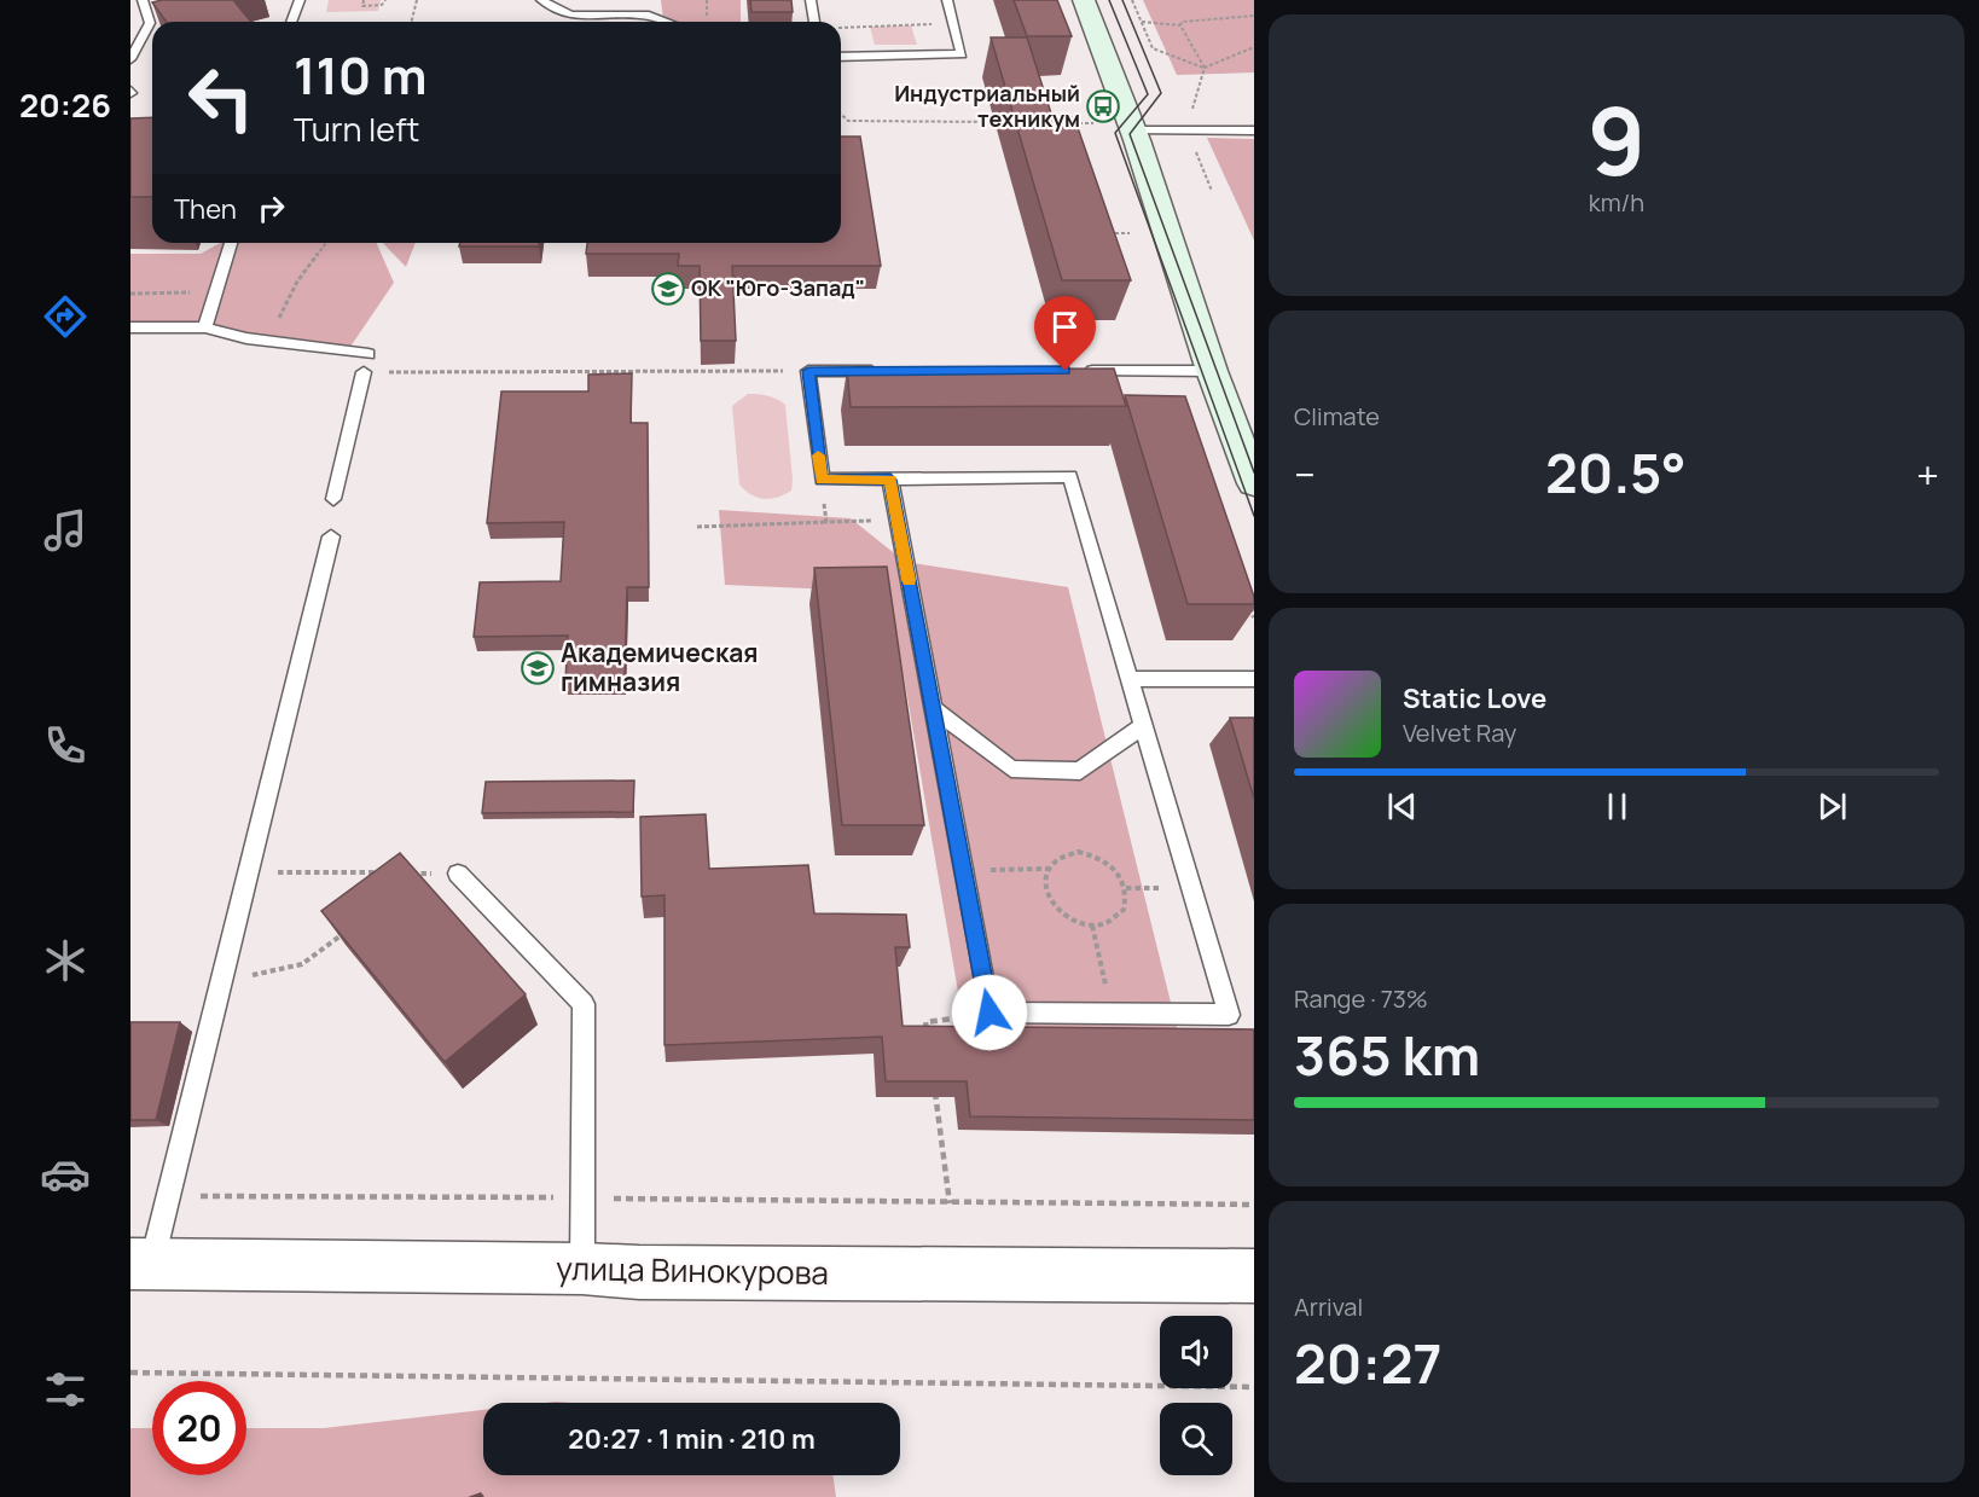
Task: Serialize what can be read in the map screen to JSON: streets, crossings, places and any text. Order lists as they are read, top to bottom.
{
  "streets": {
    "street": ["улица Винокурова"]
  },
  "places": {
    "bus stop": ["Индустриальный техникум"],
    "school or university": ["ОК \"Юго-Запад\"", "Академическая гимназия"]
  },
  "page": {
    "tabs": "20:26",
    "tile": [
      ["9", "km/h"],
      "Climate",
      ["Range · 73%", "365 km"],
      ["Arrival", "20:27"]
    ],
    "turn": ["110 m", "Turn left"],
    "then": "Then",
    "heat": ["−", "20.5°", "+"],
    "song": ["Static Love", "Velvet Ray"],
    "limit": "20",
    "trip": "20:27 · 1 min · 210 m"
  }
}
